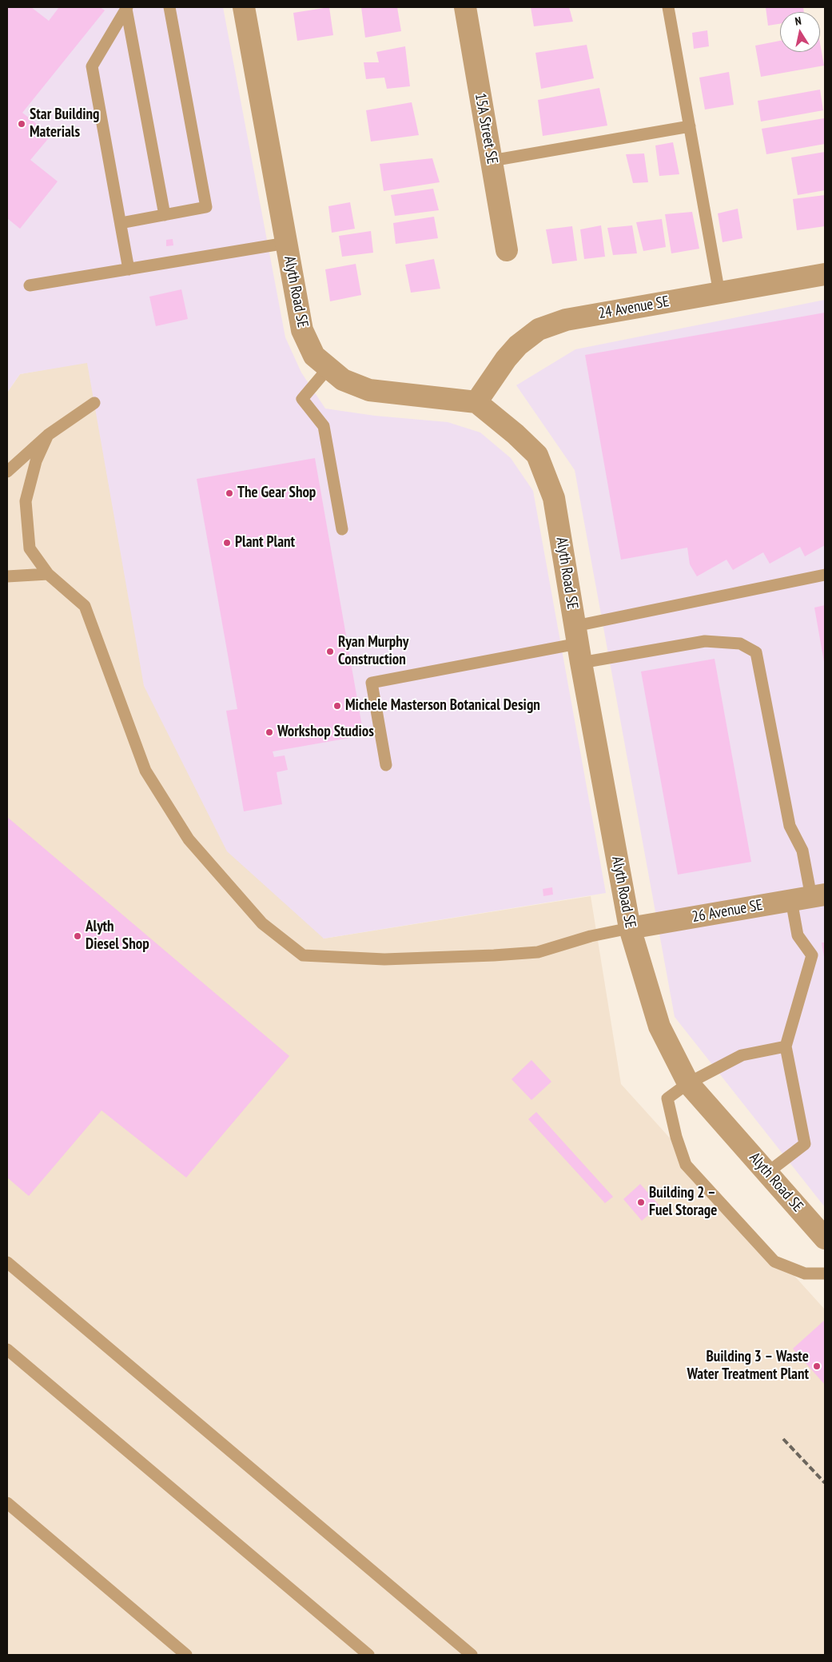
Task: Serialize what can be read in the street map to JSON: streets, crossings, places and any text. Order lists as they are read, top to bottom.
{
  "streets": {
    "street": [
      "15A Street SE",
      "Alyth Road SE",
      "24 Avenue SE",
      "26 Avenue SE"
    ]
  },
  "crossings": [
    ["Alyth Road SE", "24 Avenue SE"],
    ["Alyth Road SE", "26 Avenue SE"]
  ],
  "places": [
    "Star Building Materials",
    "The Gear Shop",
    "Plant Plant",
    "Ryan Murphy Construction",
    "Michele Masterson Botanical Design",
    "Workshop Studios",
    "Alyth Diesel Shop",
    "Building 2 – Fuel Storage",
    "Building 3 – Waste Water Treatment Plant"
  ],
  "north": "top"
}
